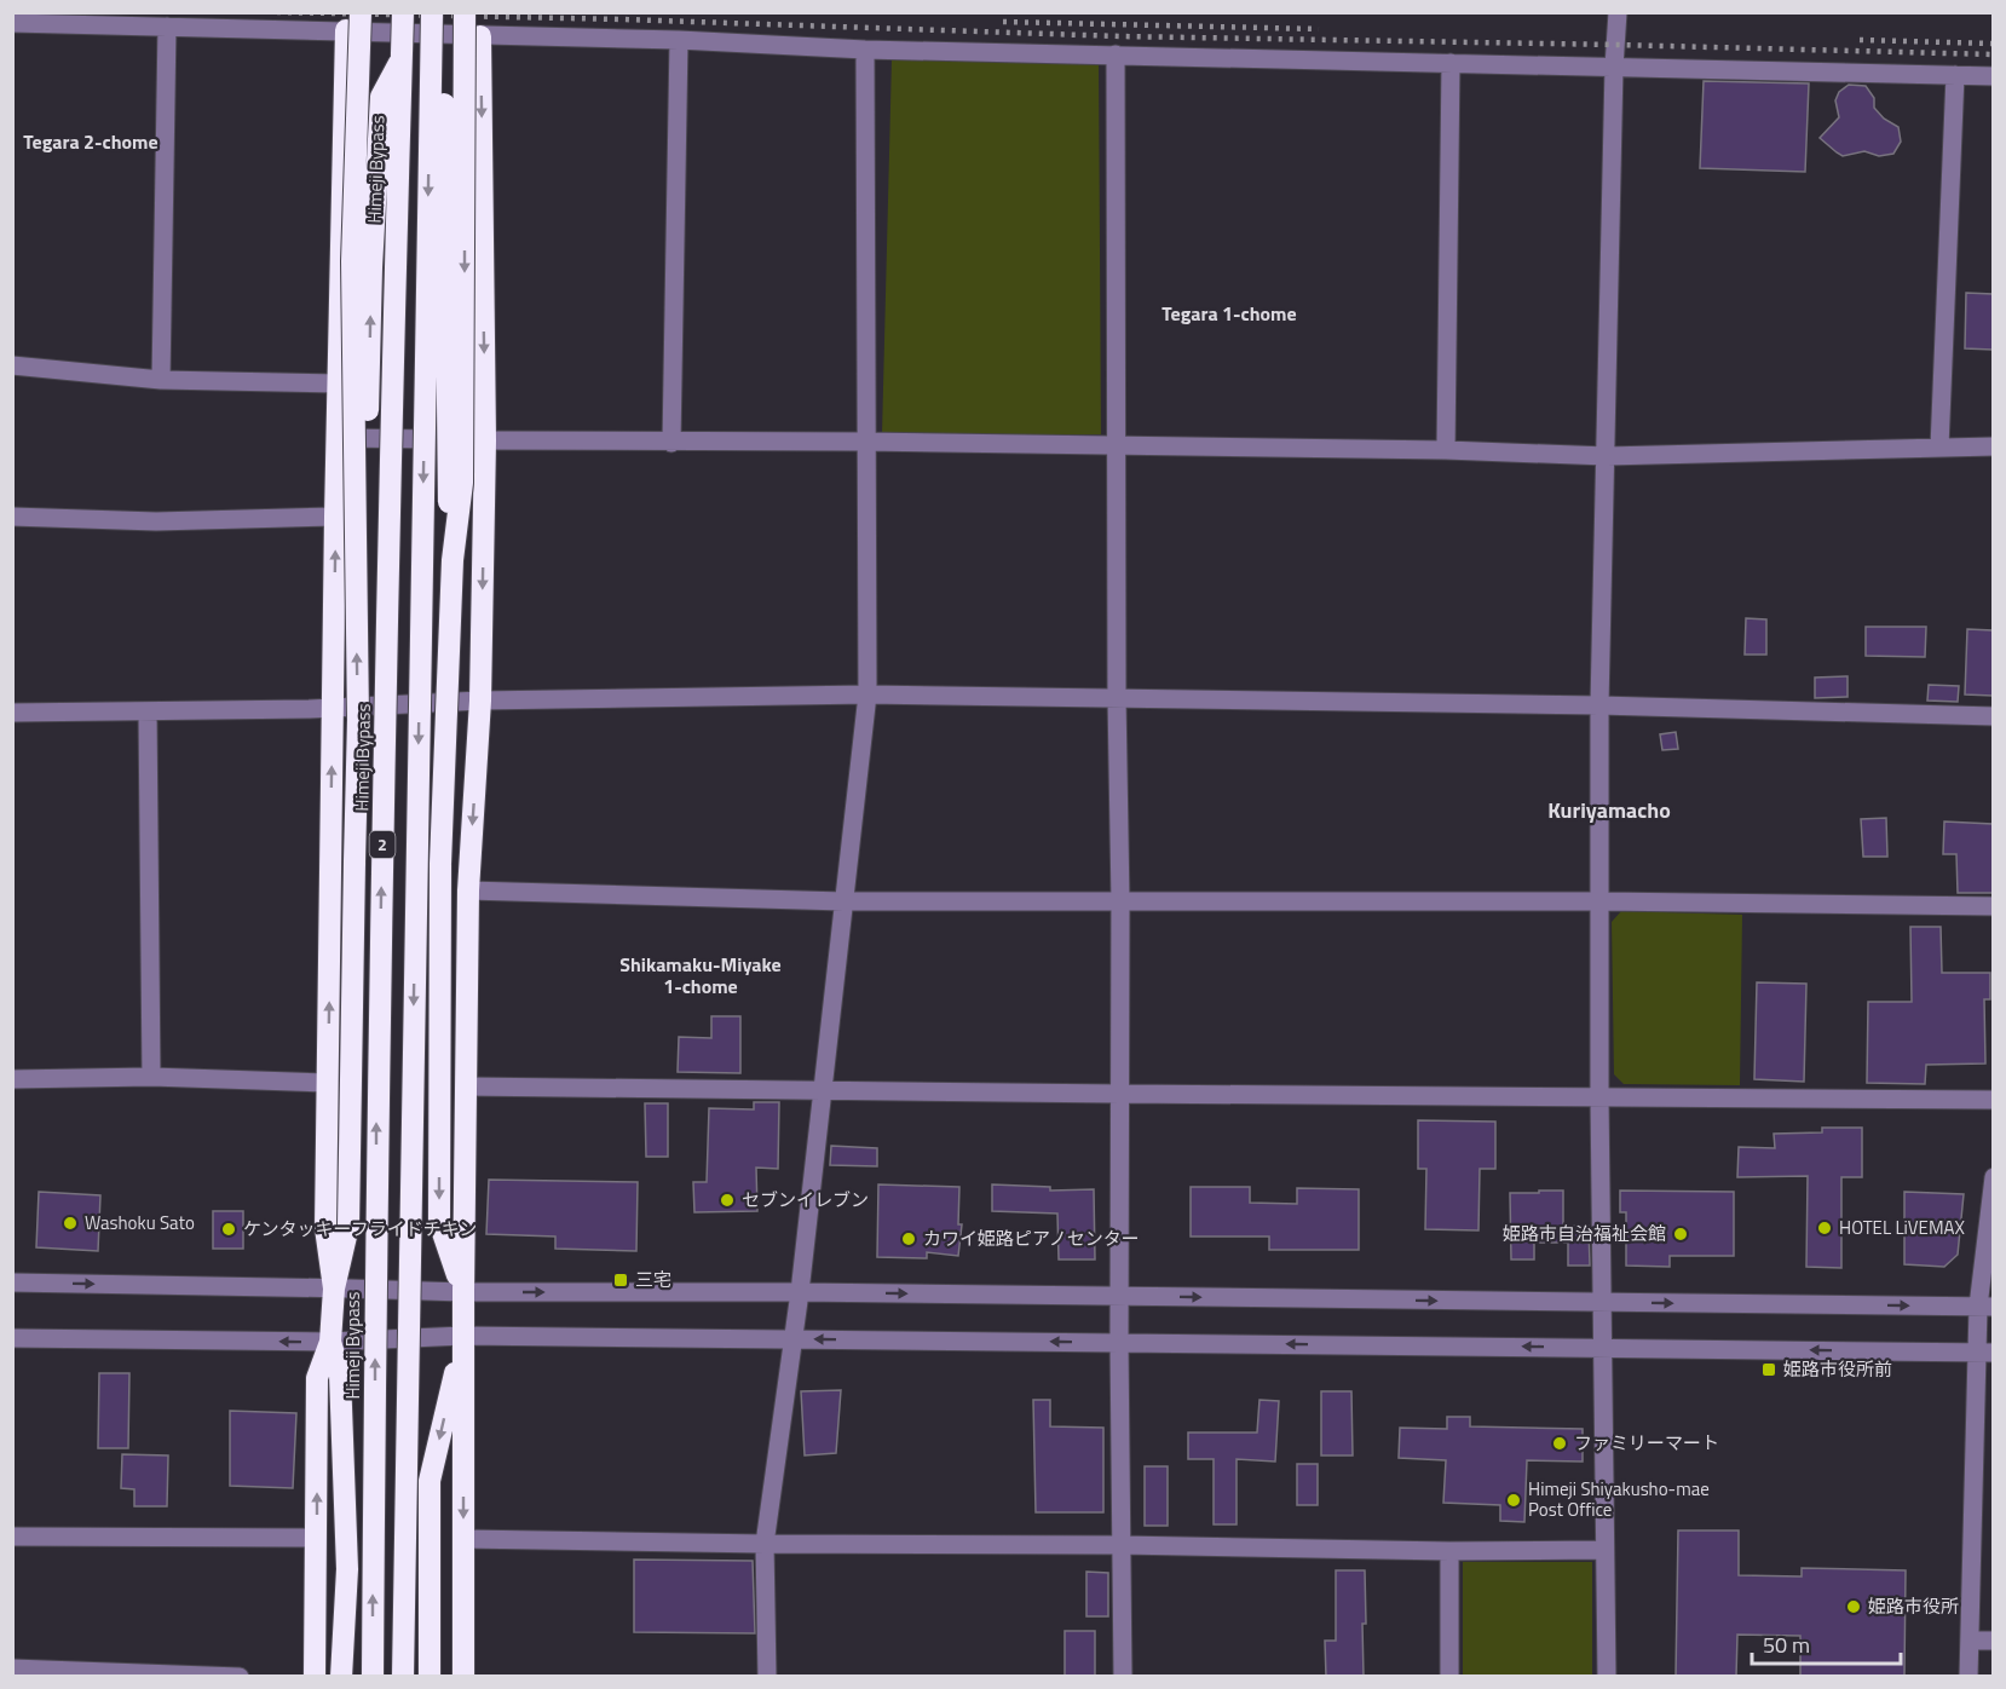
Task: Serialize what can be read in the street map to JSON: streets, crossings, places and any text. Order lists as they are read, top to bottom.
{
  "streets": {
    "highway": ["Himeji Bypass", "2"]
  },
  "districts": [
    "Tegara 2-chome",
    "Tegara 1-chome",
    "Kuriyamacho",
    "Shikamaku-Miyake 1-chome"
  ],
  "places": {
    "other": [
      "セブンイレブン",
      "Washoku Sato",
      "HOTEL LiVEMAX",
      "ケンタッキーフライドチキン",
      "姫路市自治福祉会館",
      "カワイ姫路ピアノセンター",
      "ファミリーマート",
      "Himeji Shiyakusho-mae Post Office",
      "姫路市役所"
    ],
    "transit": ["三宅", "姫路市役所前"]
  },
  "scale_bar": "50 m"
}
